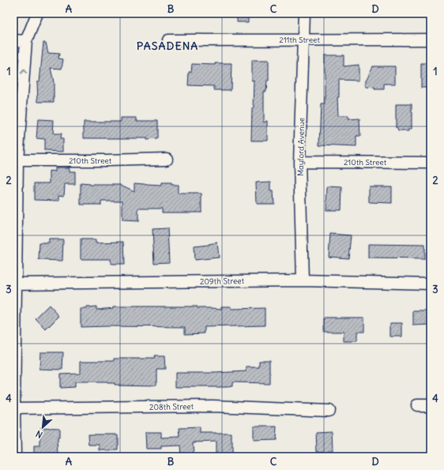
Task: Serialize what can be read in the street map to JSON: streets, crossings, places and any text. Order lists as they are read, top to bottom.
{
  "streets": {
    "street": [
      "211th Street",
      "Mayford Avenue",
      "210th Street",
      "209th Street",
      "208th Street"
    ]
  },
  "crossings": [
    ["211th Street", "Mayford Avenue"],
    ["Mayford Avenue", "210th Street"],
    ["Mayford Avenue", "209th Street"]
  ],
  "districts": ["PASADENA"],
  "north": "bottom left",
  "grid": {
    "columns": [
      "A",
      "B",
      "C",
      "D"
    ],
    "rows": [
      "1",
      "2",
      "3",
      "4"
    ]
  }
}
